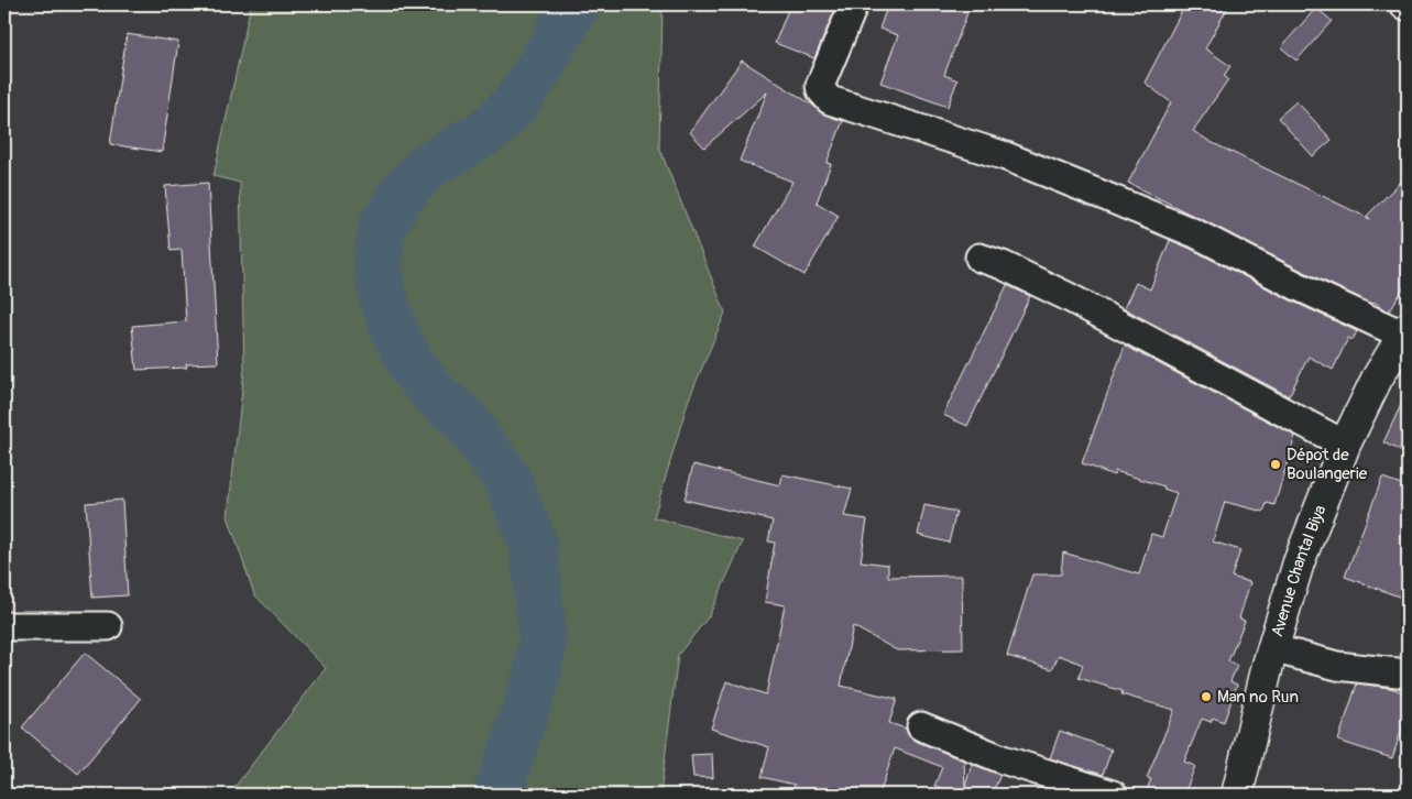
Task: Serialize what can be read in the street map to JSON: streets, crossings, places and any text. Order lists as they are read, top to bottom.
{
  "streets": {
    "main road": ["Avenue Chantal Biya"]
  },
  "places": ["Dépot de Boulangerie", "Man no Run"]
}
